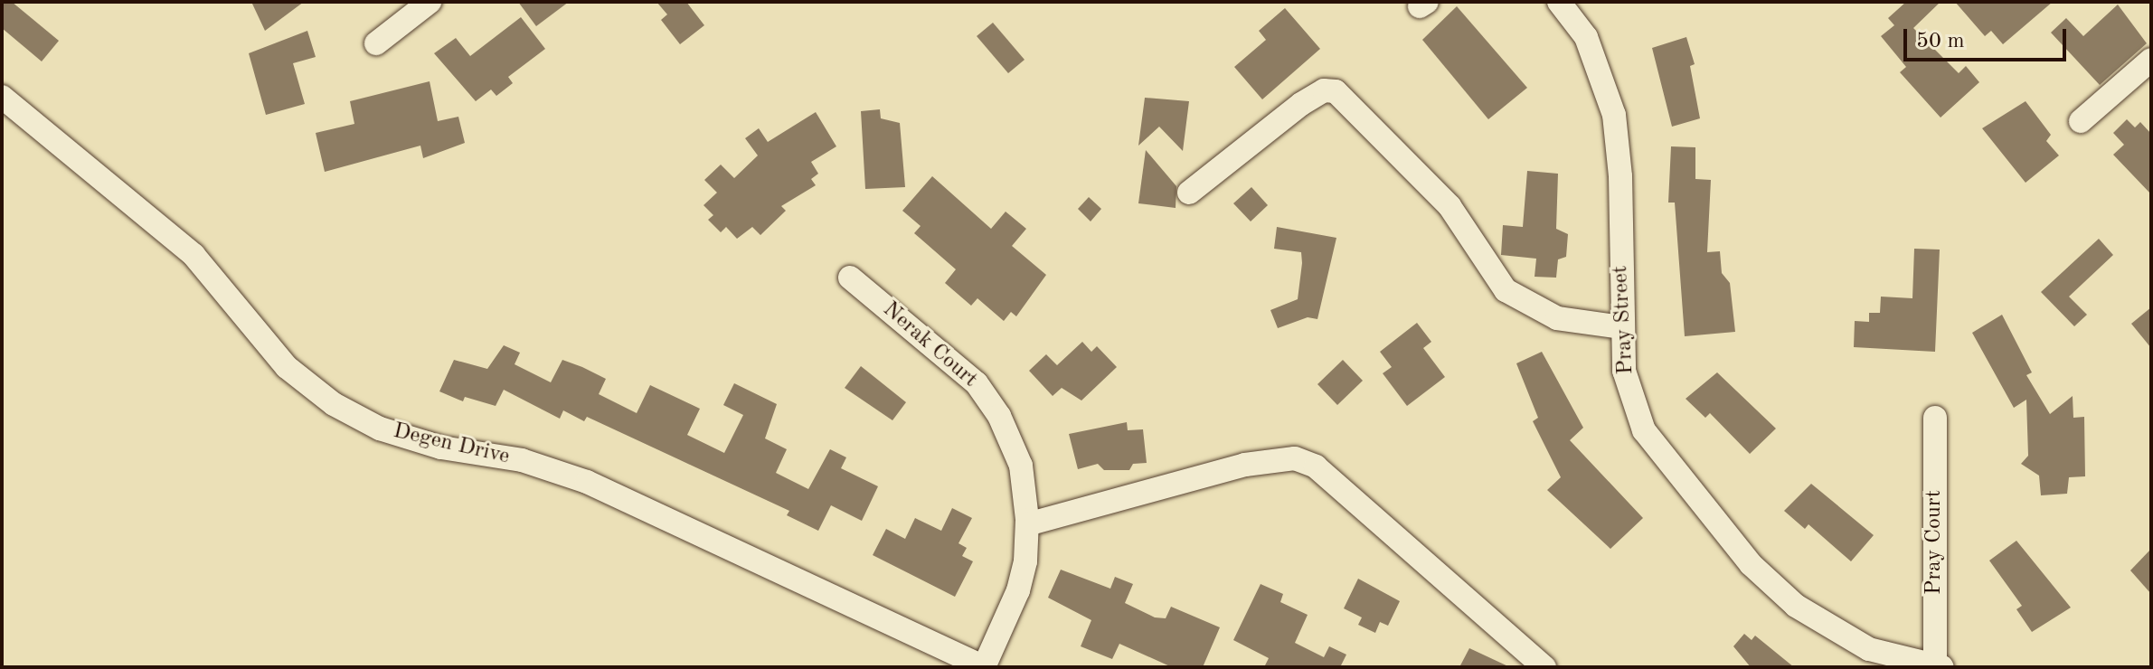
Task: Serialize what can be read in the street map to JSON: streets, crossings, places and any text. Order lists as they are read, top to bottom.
{
  "streets": {
    "street": [
      "Pray Street",
      "Nerak Court",
      "Degen Drive",
      "Pray Court"
    ]
  },
  "crossings": [
    ["Pray Street", "Pray Court"],
    ["Nerak Court", "Degen Drive"]
  ],
  "scale_bar": "50 m"
}
